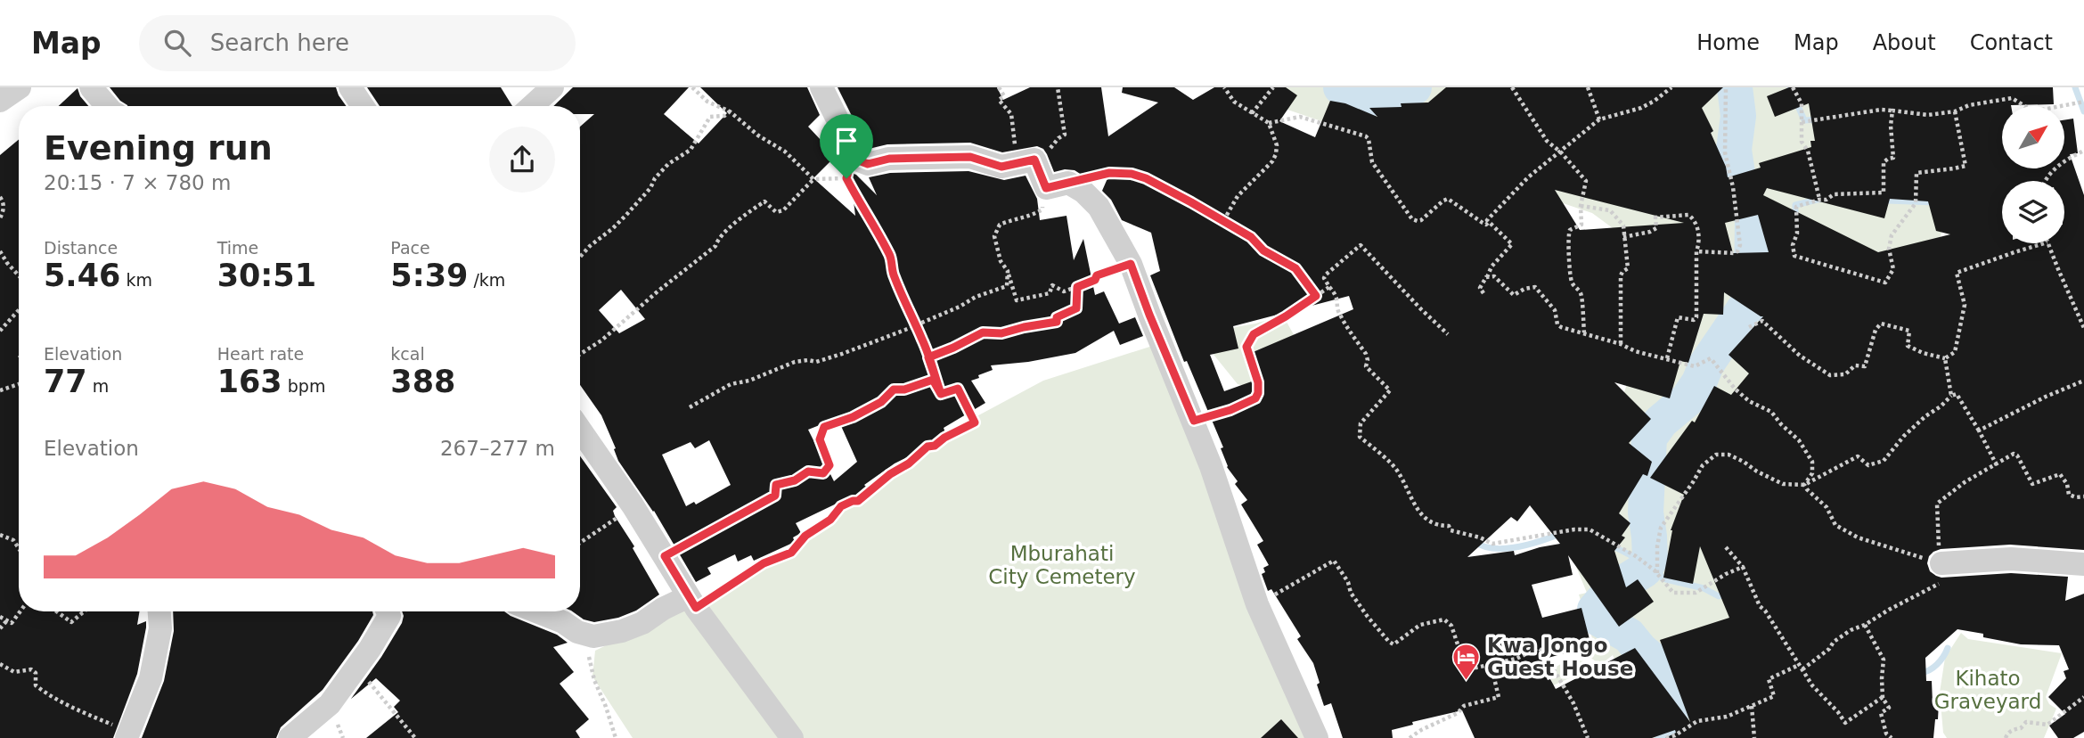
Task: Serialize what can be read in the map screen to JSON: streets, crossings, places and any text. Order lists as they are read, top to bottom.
{
  "parks": ["Mburahati City Cemetery", "Kihato Graveyard"],
  "places": {
    "hotel": ["Kwa Jongo Guest House"]
  },
  "north": "top right",
  "page": {
    "header": "Map",
    "search": "Search here",
    "nav": [
      "Home",
      "Map",
      "About",
      "Contact"
    ],
    "heading": ["Evening run", "20:15 · 7 × 780 m"],
    "stats": [
      ["Distance", "5.46 km"],
      ["Time", "30:51"],
      ["Pace", "5:39 /km"],
      ["Elevation", "77 m"],
      ["Heart rate", "163 bpm"],
      ["kcal", "388"]
    ],
    "chart": ["Elevation", "267–277 m"]
  }
}
